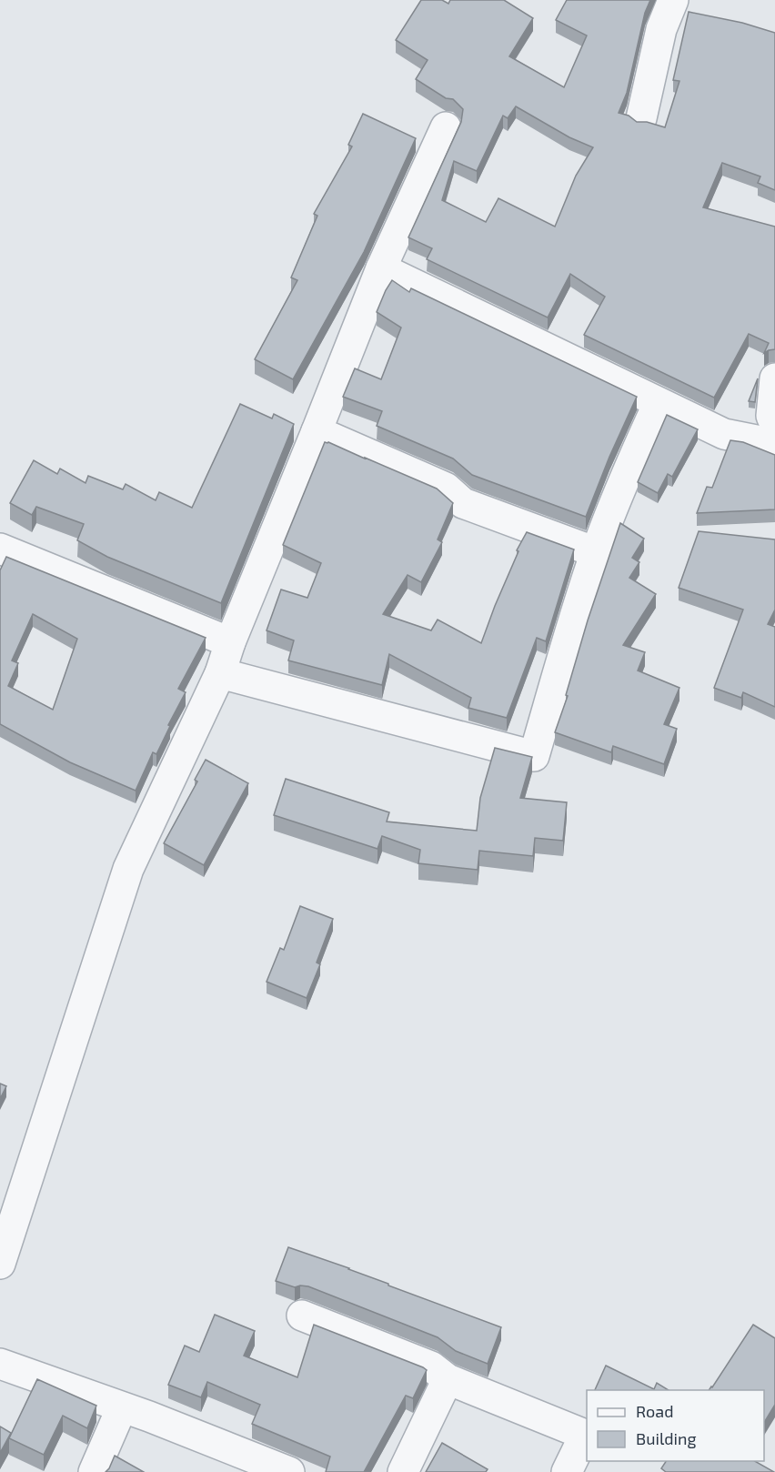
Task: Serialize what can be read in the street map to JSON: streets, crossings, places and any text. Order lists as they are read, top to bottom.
{
  "legend": ["Road", "Building"]
}
